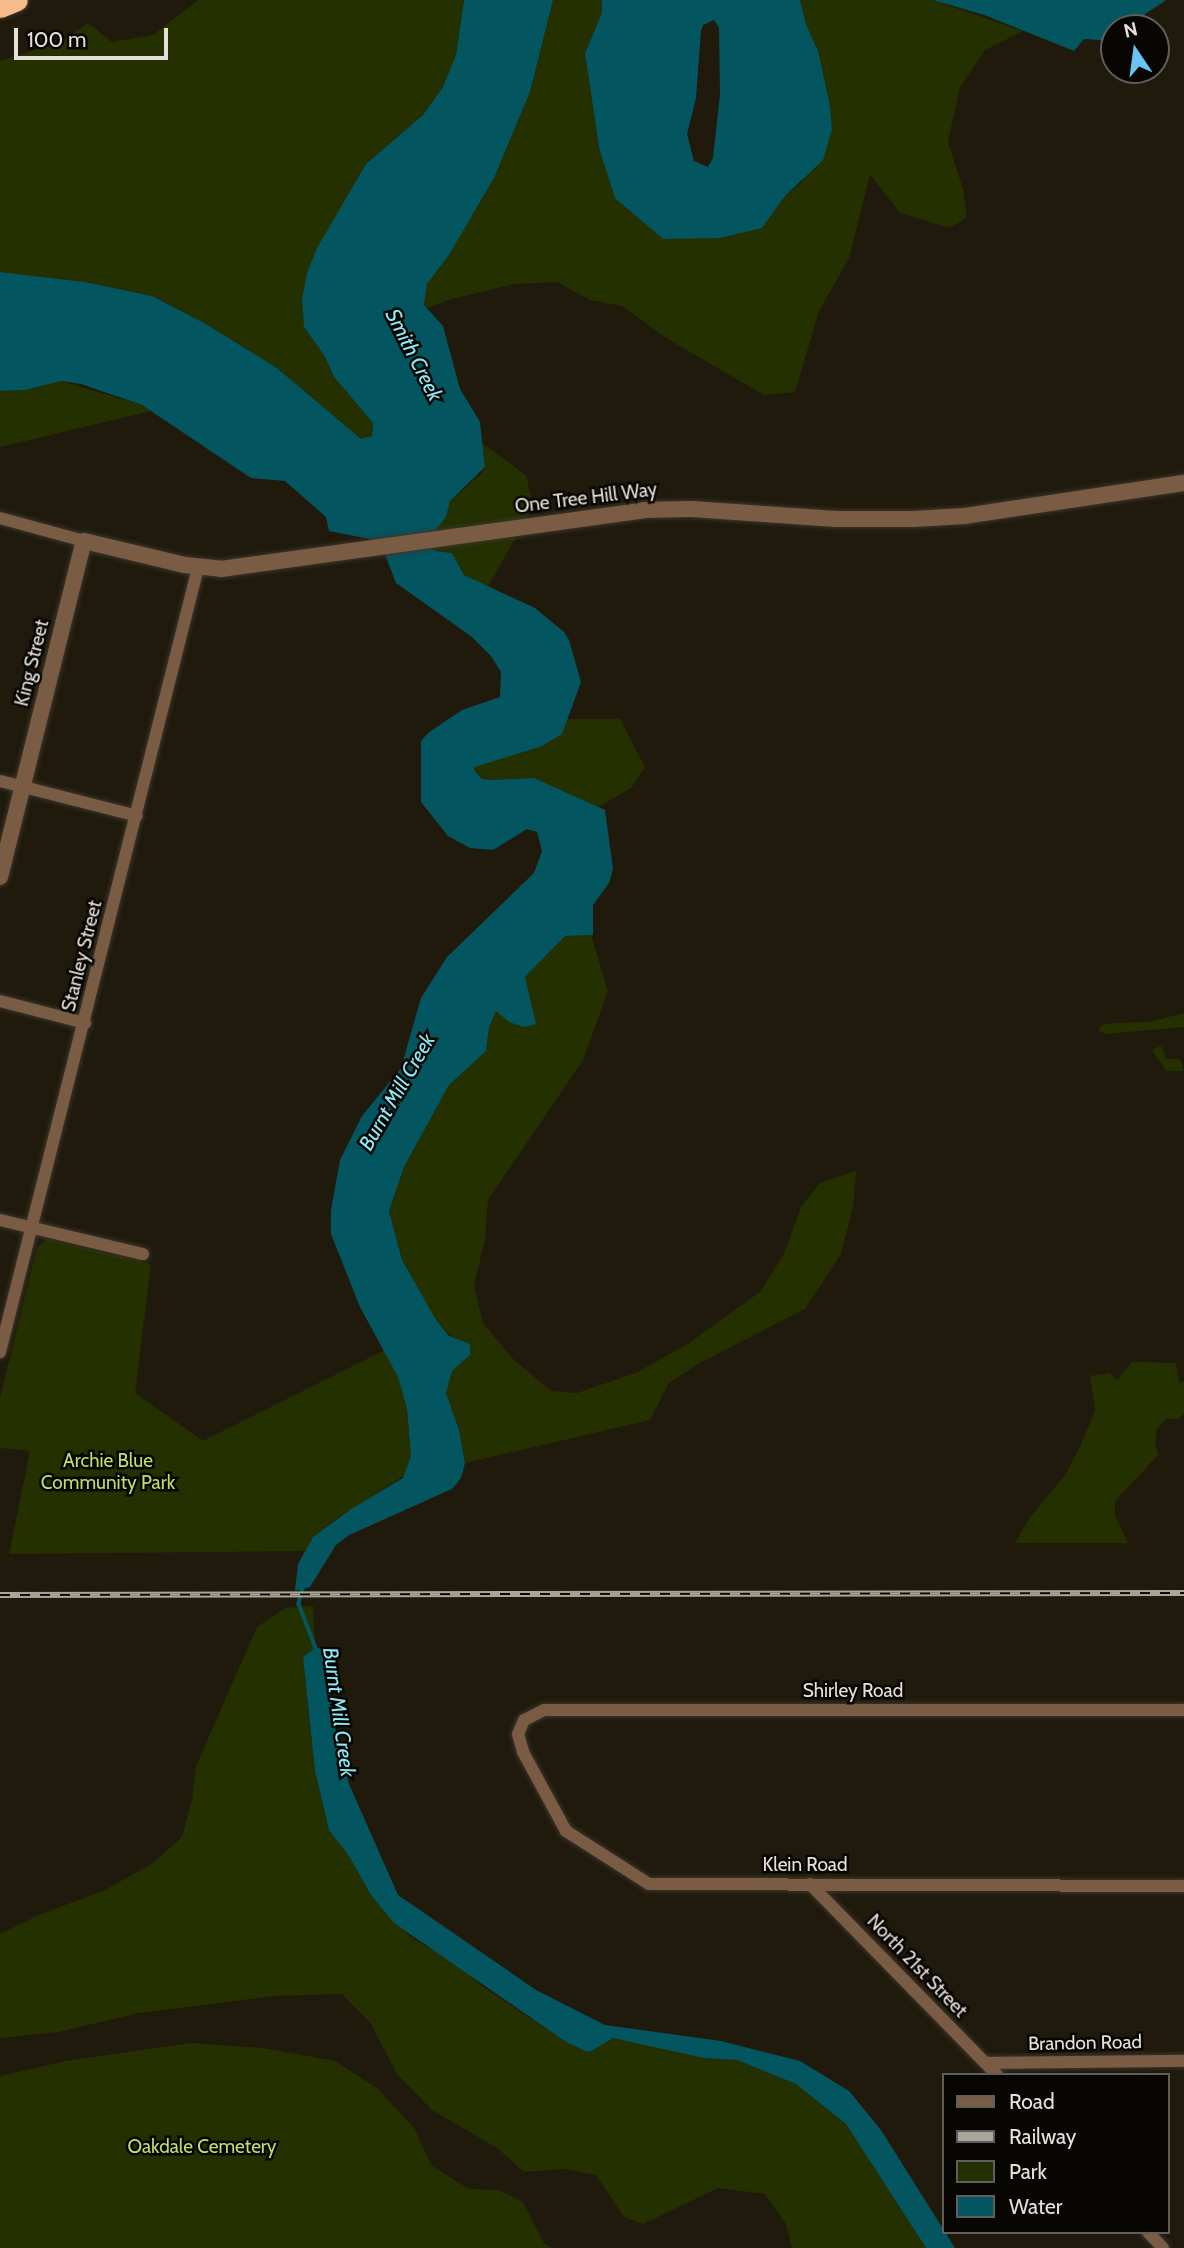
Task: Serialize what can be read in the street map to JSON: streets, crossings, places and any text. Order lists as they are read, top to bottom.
{
  "streets": {
    "street": [
      "One Tree Hill Way",
      "King Street",
      "Stanley Street",
      "Shirley Road",
      "Klein Road",
      "North 21st Street",
      "Brandon Road"
    ]
  },
  "crossings": [
    ["One Tree Hill Way", "King Street"],
    ["One Tree Hill Way", "Stanley Street"],
    ["Shirley Road", "Klein Road"],
    ["Klein Road", "North 21st Street"],
    ["North 21st Street", "Brandon Road"]
  ],
  "water": ["Smith Creek", "Burnt Mill Creek"],
  "parks": ["Archie Blue Community Park", "Oakdale Cemetery"],
  "legend": [
    "Road",
    "Railway",
    "Park",
    "Water"
  ],
  "scale_bar": "100 m",
  "north": "top"
}
